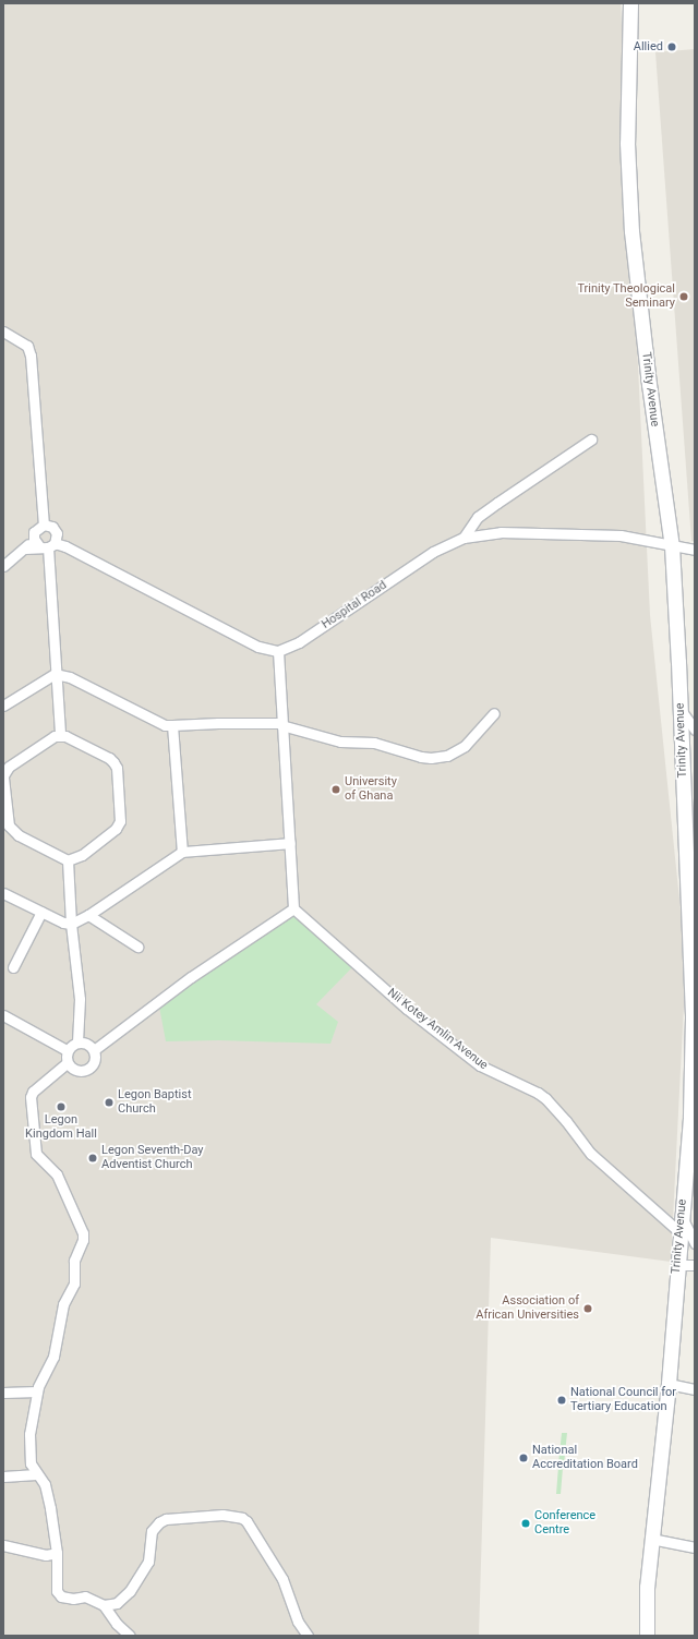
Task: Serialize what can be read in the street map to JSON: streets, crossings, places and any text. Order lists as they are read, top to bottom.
{
  "streets": {
    "street": ["Trinity Avenue", "Hospital Road", "Nii Kotey Amlin Avenue"]
  },
  "crossings": [
    ["Trinity Avenue", "Hospital Road"],
    ["Trinity Avenue", "Nii Kotey Amlin Avenue"]
  ],
  "places": [
    "Allied",
    "Trinity Theological Seminary",
    "University of Ghana",
    "Legon Baptist Church",
    "Legon Kingdom Hall",
    "Legon Seventh-Day Adventist Church",
    "Association of African Universities",
    "National Council for Tertiary Education",
    "National Accreditation Board",
    "Conference Centre"
  ]
}
